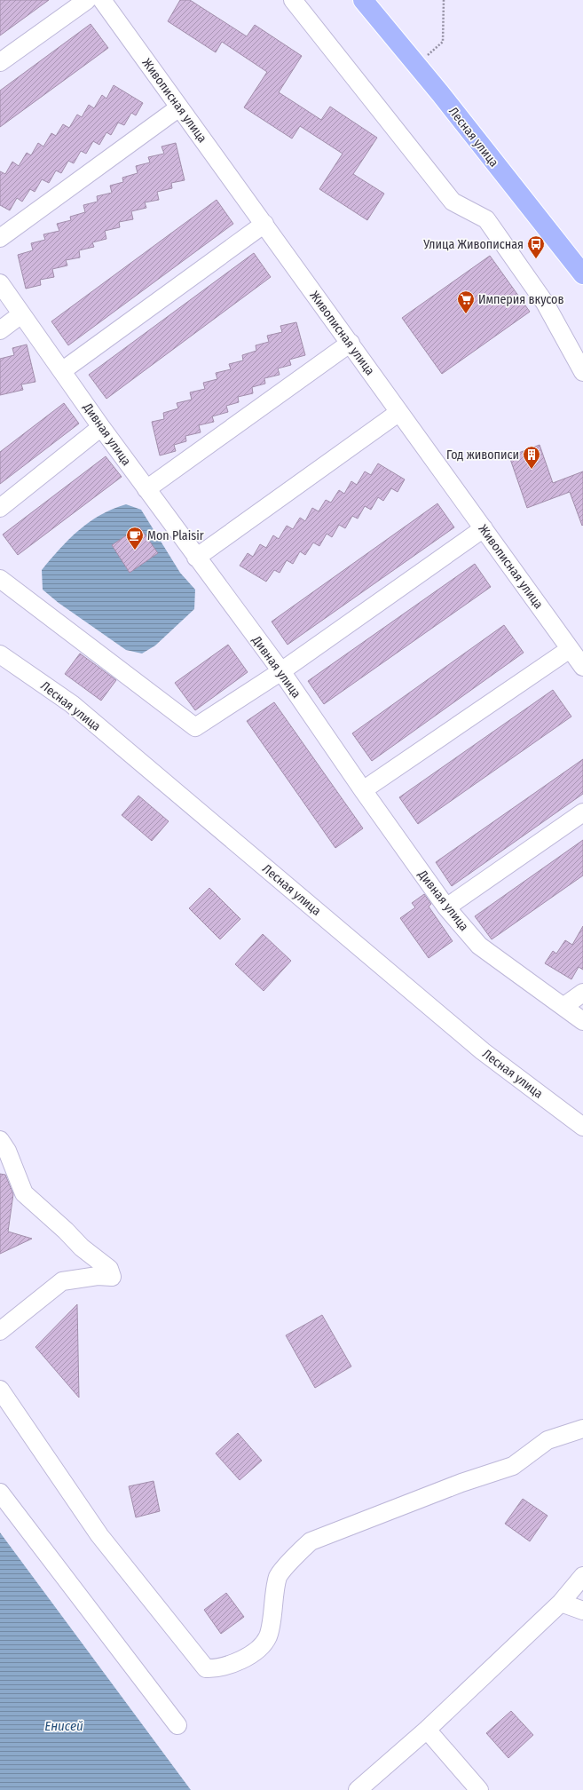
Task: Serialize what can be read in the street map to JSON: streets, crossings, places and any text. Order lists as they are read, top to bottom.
{
  "streets": {
    "main road": ["Лесная улица"],
    "street": ["Живописная улица", "Дивная улица"]
  },
  "water": ["Енисей"],
  "places": {
    "bus stop": ["Улица Живописная"],
    "supermarket": ["Империя вкусов"],
    "building": ["Год живописи"],
    "cafe": ["Mon Plaisir"]
  }
}
